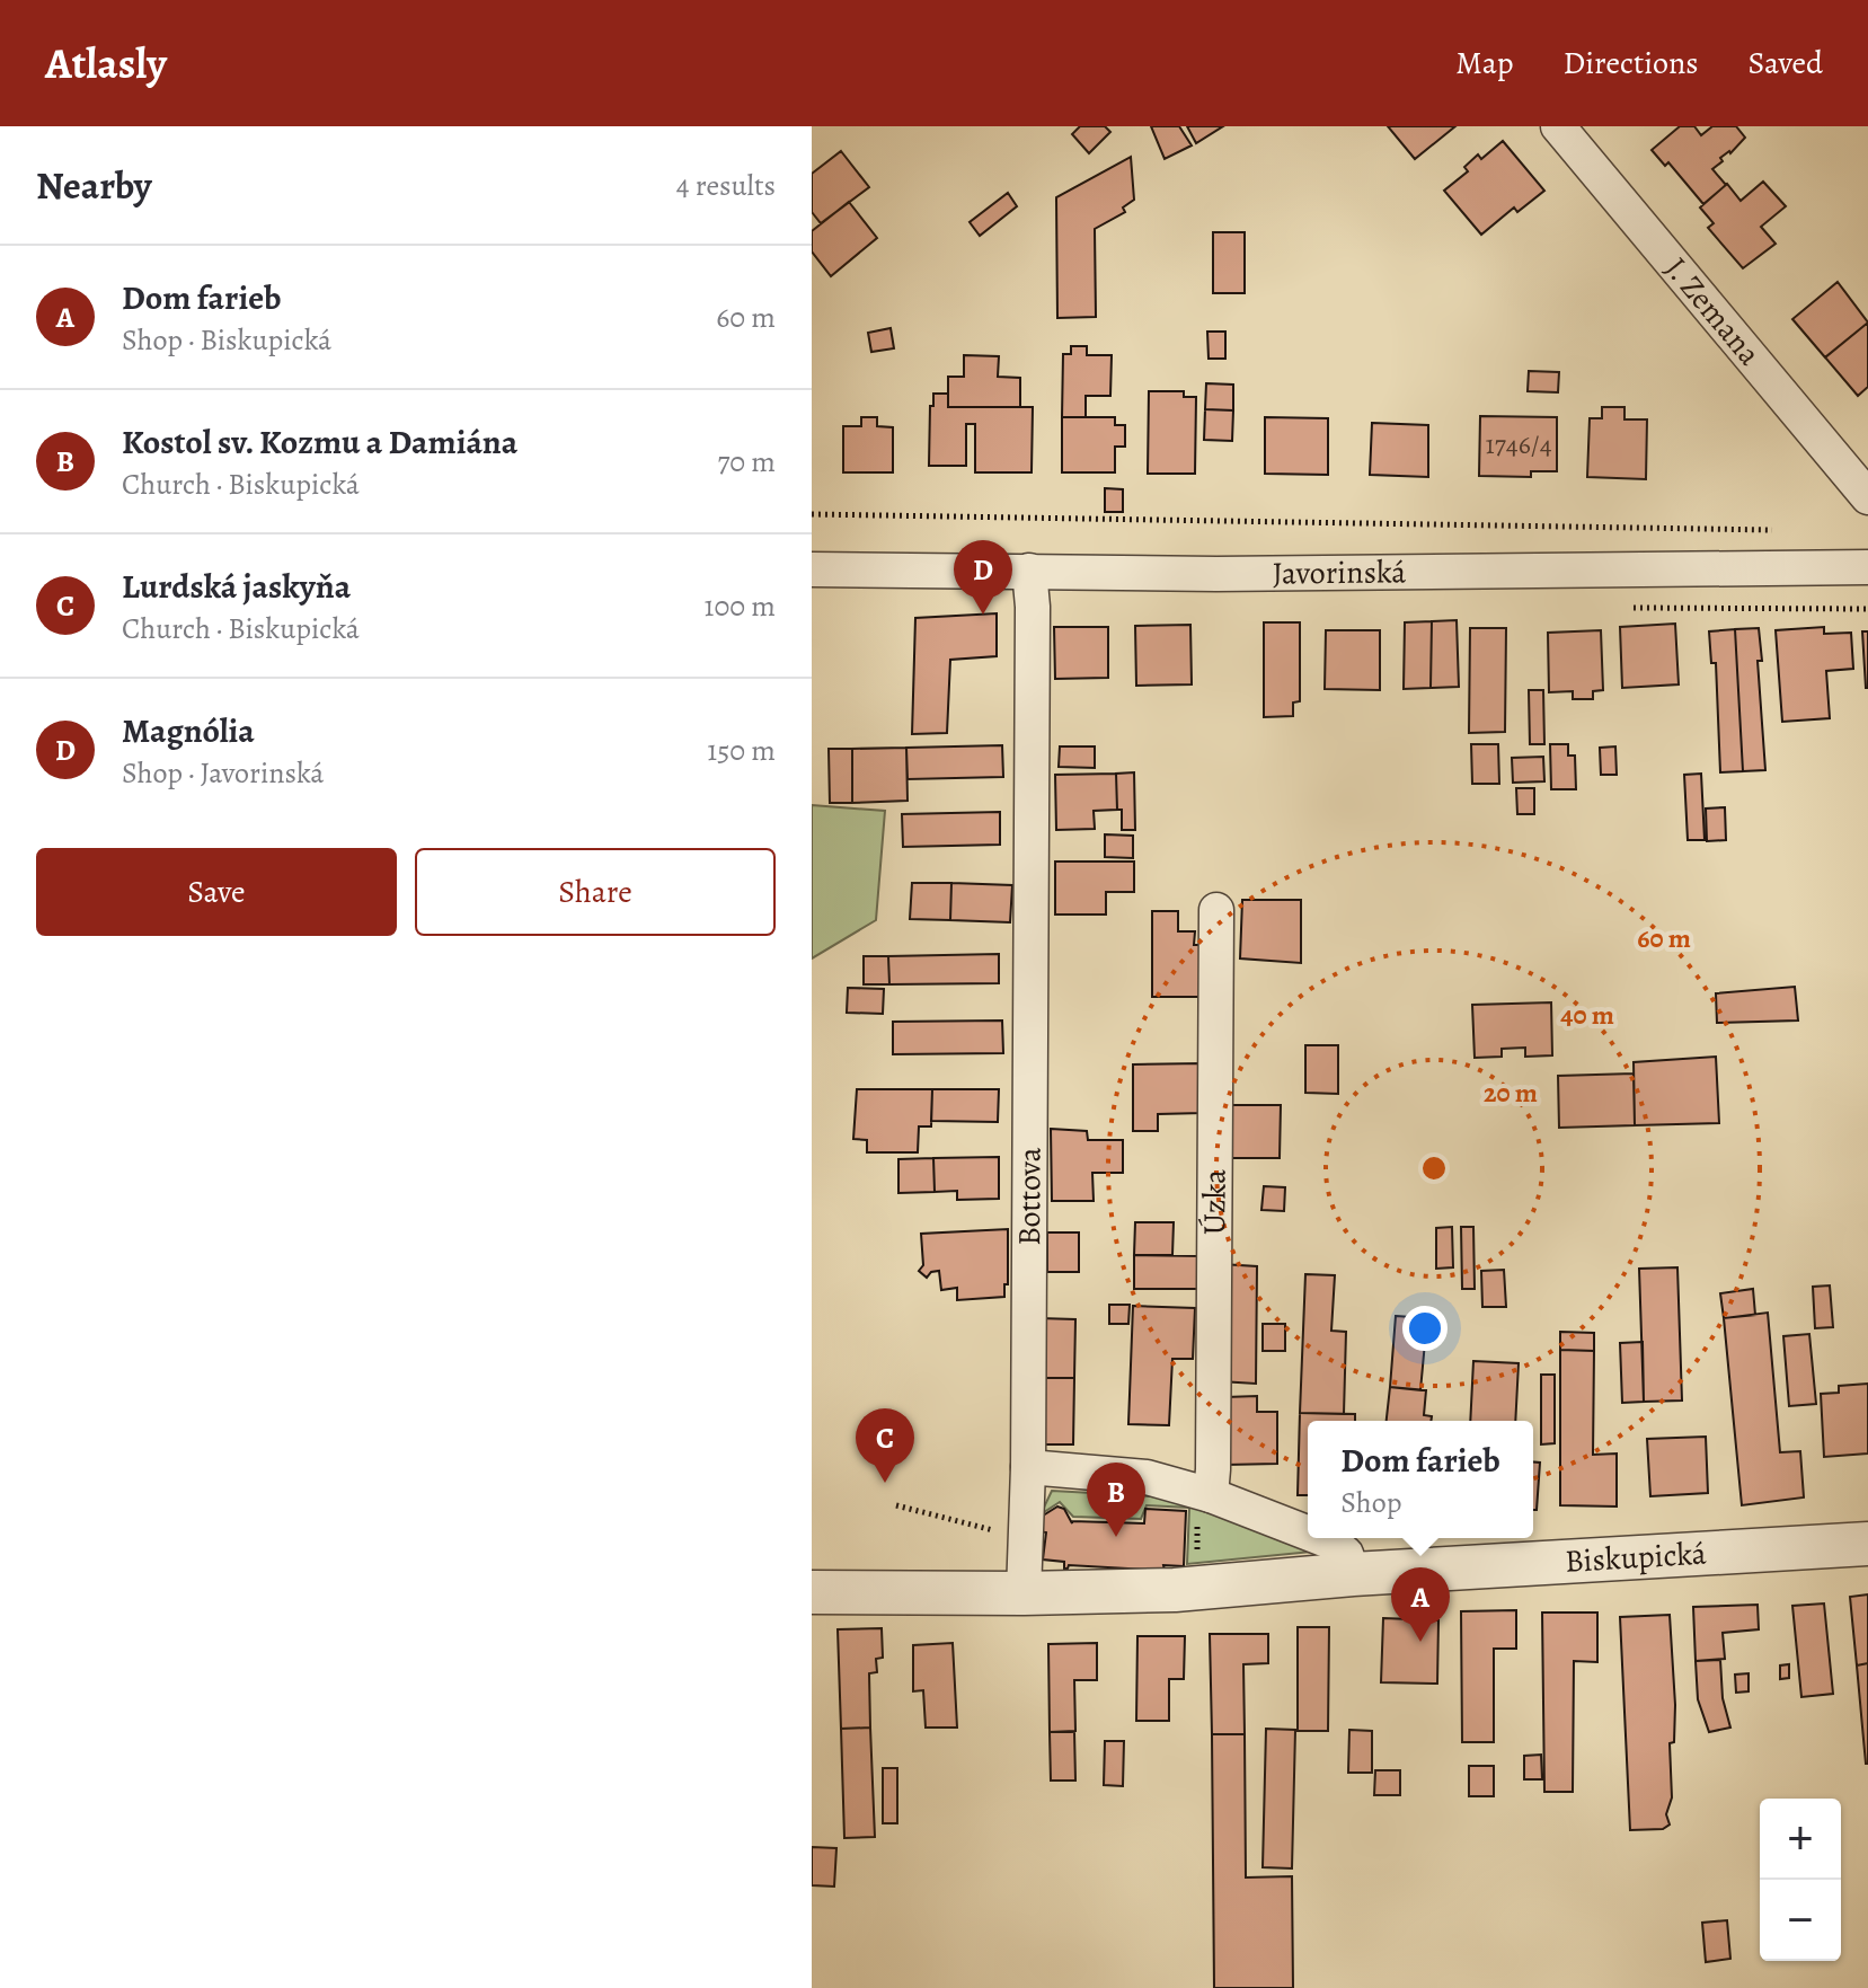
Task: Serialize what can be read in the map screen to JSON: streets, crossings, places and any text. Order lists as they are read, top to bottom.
{
  "streets": {
    "street": [
      "J. Zemana",
      "Javorinská",
      "Bottova",
      "Úzka",
      "Biskupická"
    ]
  },
  "crossings": [
    ["Javorinská", "Bottova"]
  ],
  "house_numbers": ["1746/4"],
  "page": {
    "header": "Atlasly",
    "nav": ["Map", "Directions", "Saved"],
    "heading": ["Nearby", "4 results"],
    "list": [
      {
        "mark": "A",
        "name": "Dom farieb",
        "note": "Shop · Biskupická",
        "value": "60 m"
      },
      {
        "mark": "B",
        "name": "Kostol sv. Kozmu a Damiána",
        "note": "Church · Biskupická",
        "value": "70 m"
      },
      {
        "mark": "C",
        "name": "Lurdská jaskyňa",
        "note": "Church · Biskupická",
        "value": "100 m"
      },
      {
        "mark": "D",
        "name": "Magnólia",
        "note": "Shop · Javorinská",
        "value": "150 m"
      }
    ],
    "pins": [
      "D",
      "C",
      "B",
      "A"
    ],
    "buttons": ["Save", "Share"],
    "popup": ["Dom farieb", "Shop"],
    "map_buttons": ["+", "−"]
  },
  "rings": ["60 m", "40 m", "20 m"]
}
